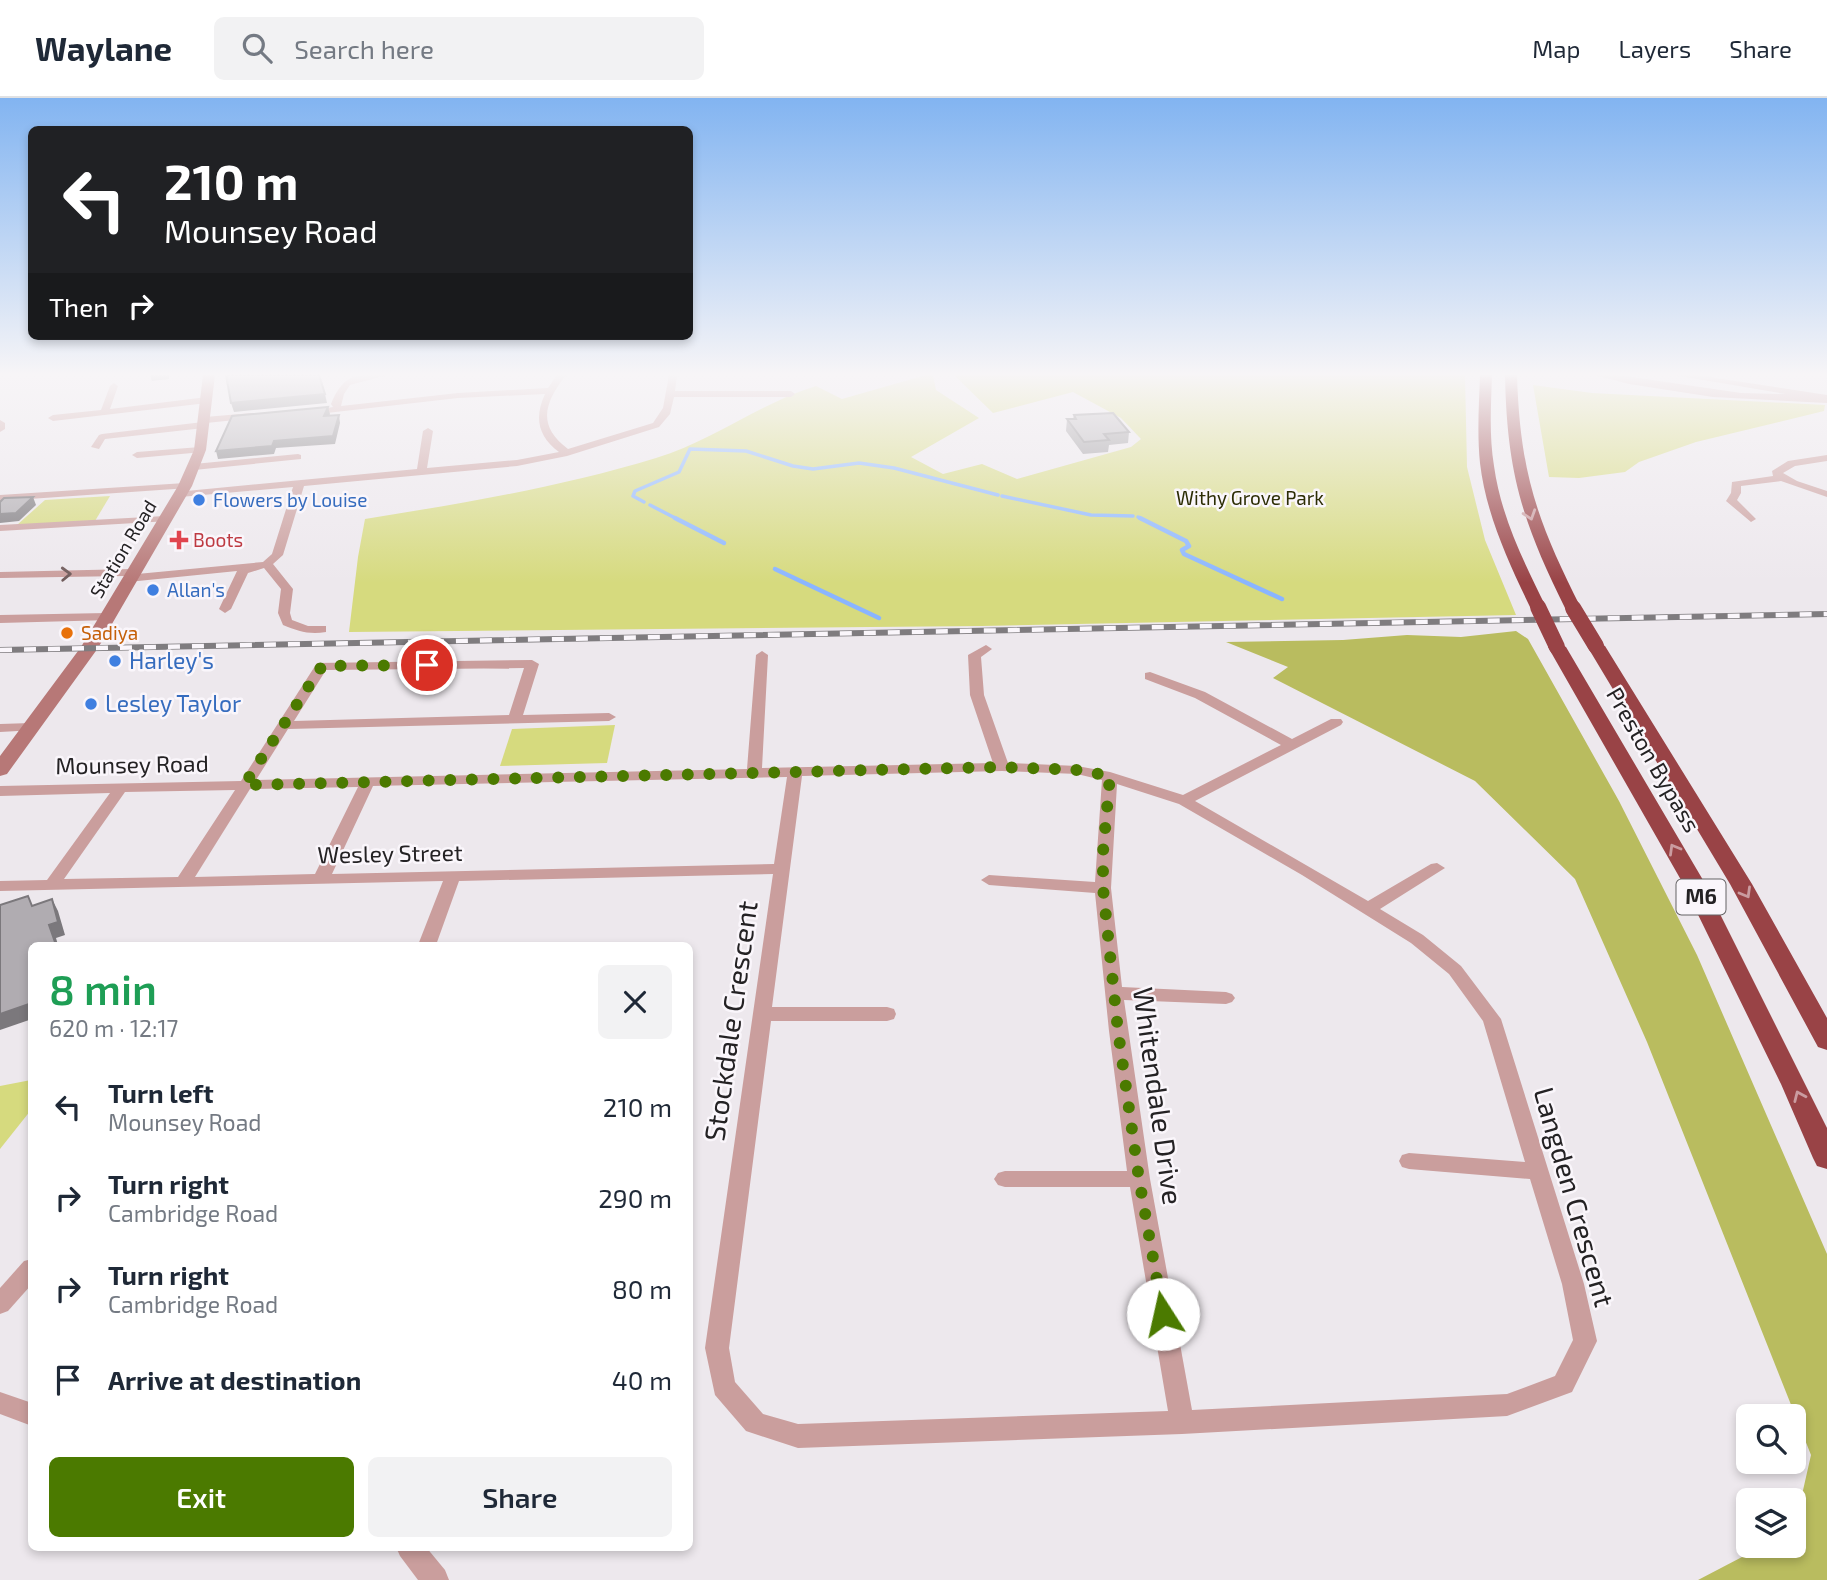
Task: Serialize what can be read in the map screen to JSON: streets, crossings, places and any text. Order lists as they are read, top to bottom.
{
  "streets": {
    "highway": ["Preston Bypass", "M6"],
    "main road": ["Station Road"],
    "street": [
      "Mounsey Road",
      "Wesley Street",
      "Stockdale Crescent",
      "Whitendale Drive",
      "Langden Crescent"
    ]
  },
  "crossings": [
    ["Mounsey Road", "Stockdale Crescent"],
    ["Mounsey Road", "Whitendale Drive"],
    ["Mounsey Road", "Langden Crescent"],
    ["Wesley Street", "Stockdale Crescent"],
    ["Stockdale Crescent", "Whitendale Drive"],
    ["Stockdale Crescent", "Langden Crescent"],
    ["Whitendale Drive", "Langden Crescent"]
  ],
  "parks": ["Withy Grove Park"],
  "places": {
    "other": [
      "Flowers by Louise",
      "Allan's",
      "Sadiya",
      "Harley's",
      "Lesley Taylor"
    ],
    "health": ["Boots"]
  },
  "page": {
    "header": "Waylane",
    "search": "Search here",
    "nav": ["Map", "Layers", "Share"],
    "turn": ["210 m", "Mounsey Road"],
    "then": "Then",
    "heading": ["8 min", "620 m · 12:17"],
    "list": [
      {
        "name": "Turn left",
        "note": "Mounsey Road",
        "value": "210 m"
      },
      {
        "name": "Turn right",
        "note": "Cambridge Road",
        "value": "290 m"
      },
      {
        "name": "Turn right",
        "note": "Cambridge Road",
        "value": "80 m"
      },
      {
        "name": "Arrive at destination",
        "value": "40 m"
      }
    ],
    "buttons": ["Exit", "Share"]
  }
}
